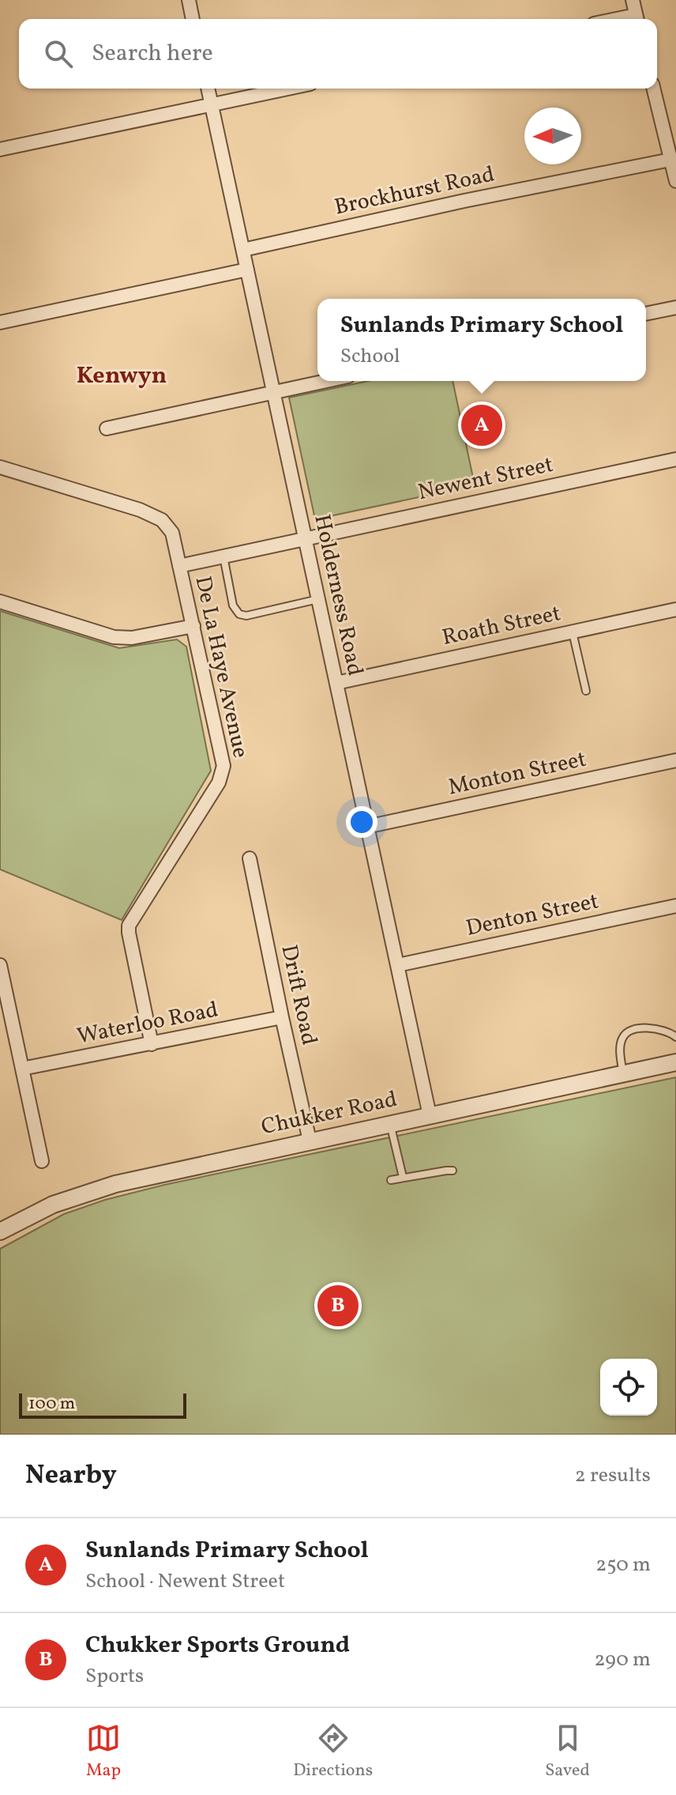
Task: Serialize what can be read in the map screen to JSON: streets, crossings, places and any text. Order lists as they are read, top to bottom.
{
  "streets": {
    "street": [
      "Brockhurst Road",
      "Newent Street",
      "Holderness Road",
      "Roath Street",
      "De La Haye Avenue",
      "Monton Street",
      "Denton Street",
      "Drift Road",
      "Waterloo Road",
      "Chukker Road"
    ]
  },
  "crossings": [
    ["Brockhurst Road", "Holderness Road"],
    ["Newent Street", "Holderness Road"],
    ["Newent Street", "De La Haye Avenue"],
    ["Holderness Road", "Roath Street"],
    ["Holderness Road", "Monton Street"],
    ["Holderness Road", "Denton Street"],
    ["Holderness Road", "Chukker Road"],
    ["De La Haye Avenue", "Waterloo Road"],
    ["Drift Road", "Waterloo Road"],
    ["Drift Road", "Chukker Road"]
  ],
  "districts": ["Kenwyn"],
  "scale_bar": "100 m",
  "north": "left",
  "page": {
    "search": "Search here",
    "popup": ["Sunlands Primary School", "School"],
    "pins": ["A", "B"],
    "scale": "100 m",
    "heading": ["Nearby", "2 results"],
    "list": [
      {
        "mark": "A",
        "name": "Sunlands Primary School",
        "note": "School · Newent Street",
        "value": "250 m"
      },
      {
        "mark": "B",
        "name": "Chukker Sports Ground",
        "note": "Sports",
        "value": "290 m"
      }
    ],
    "nav": ["Map", "Directions", "Saved"]
  }
}
